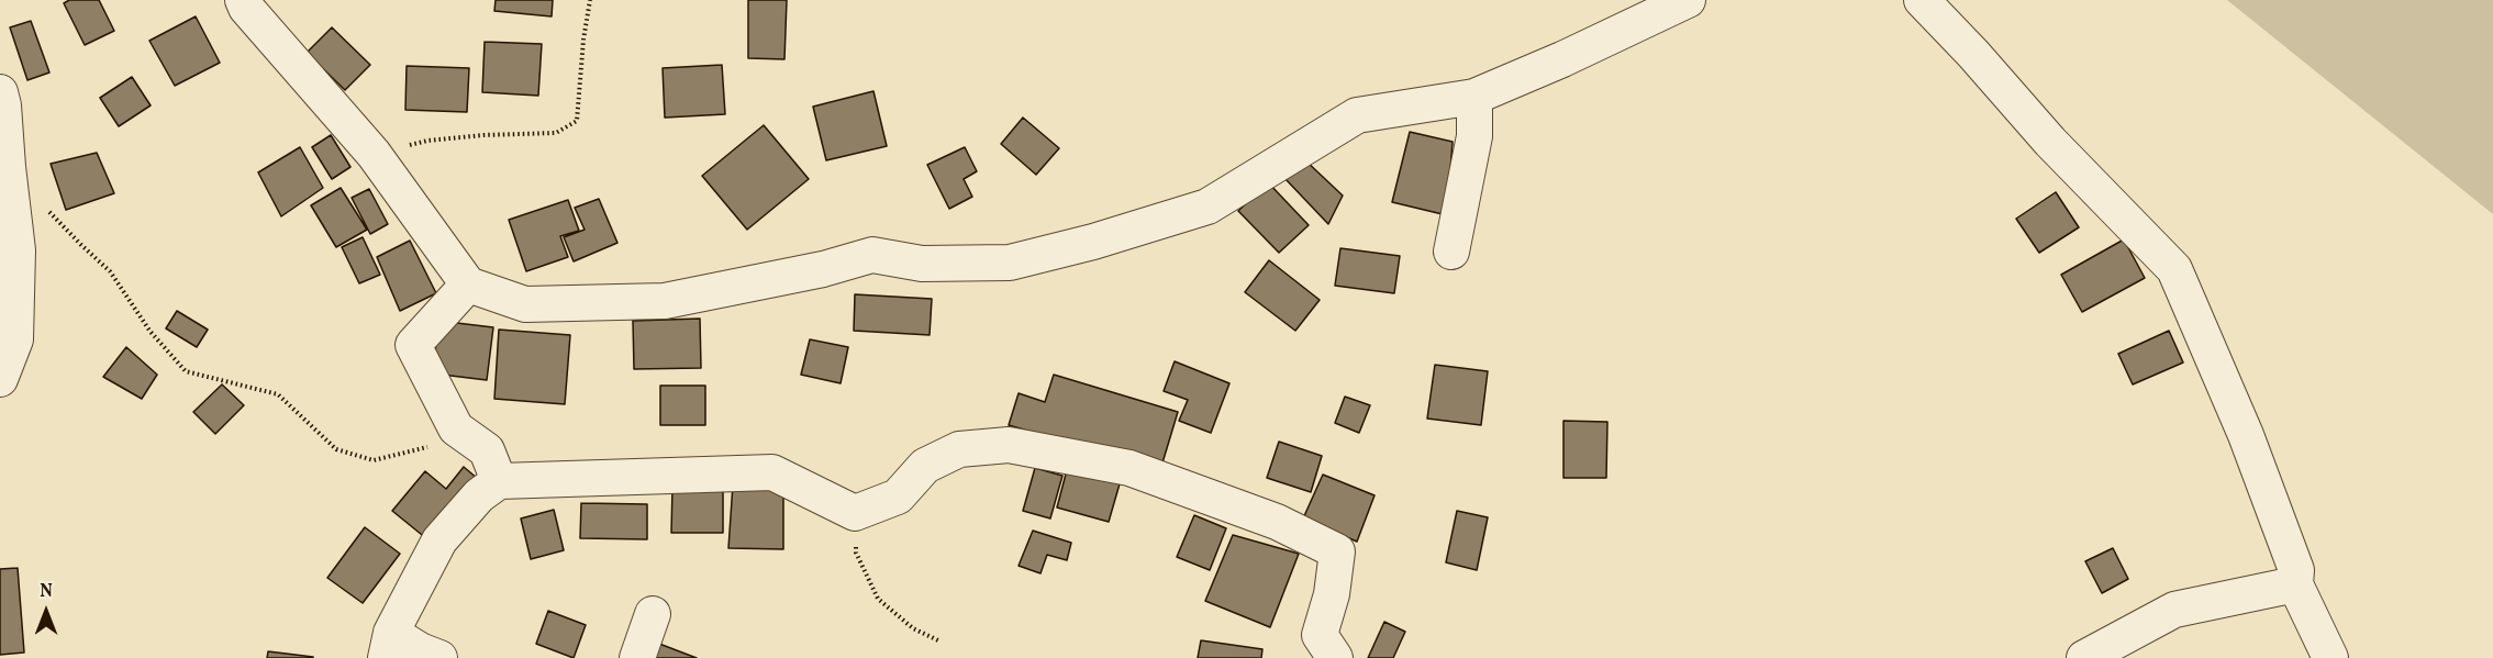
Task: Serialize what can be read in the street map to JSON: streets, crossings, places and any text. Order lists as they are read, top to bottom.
{
  "north": "top"
}
